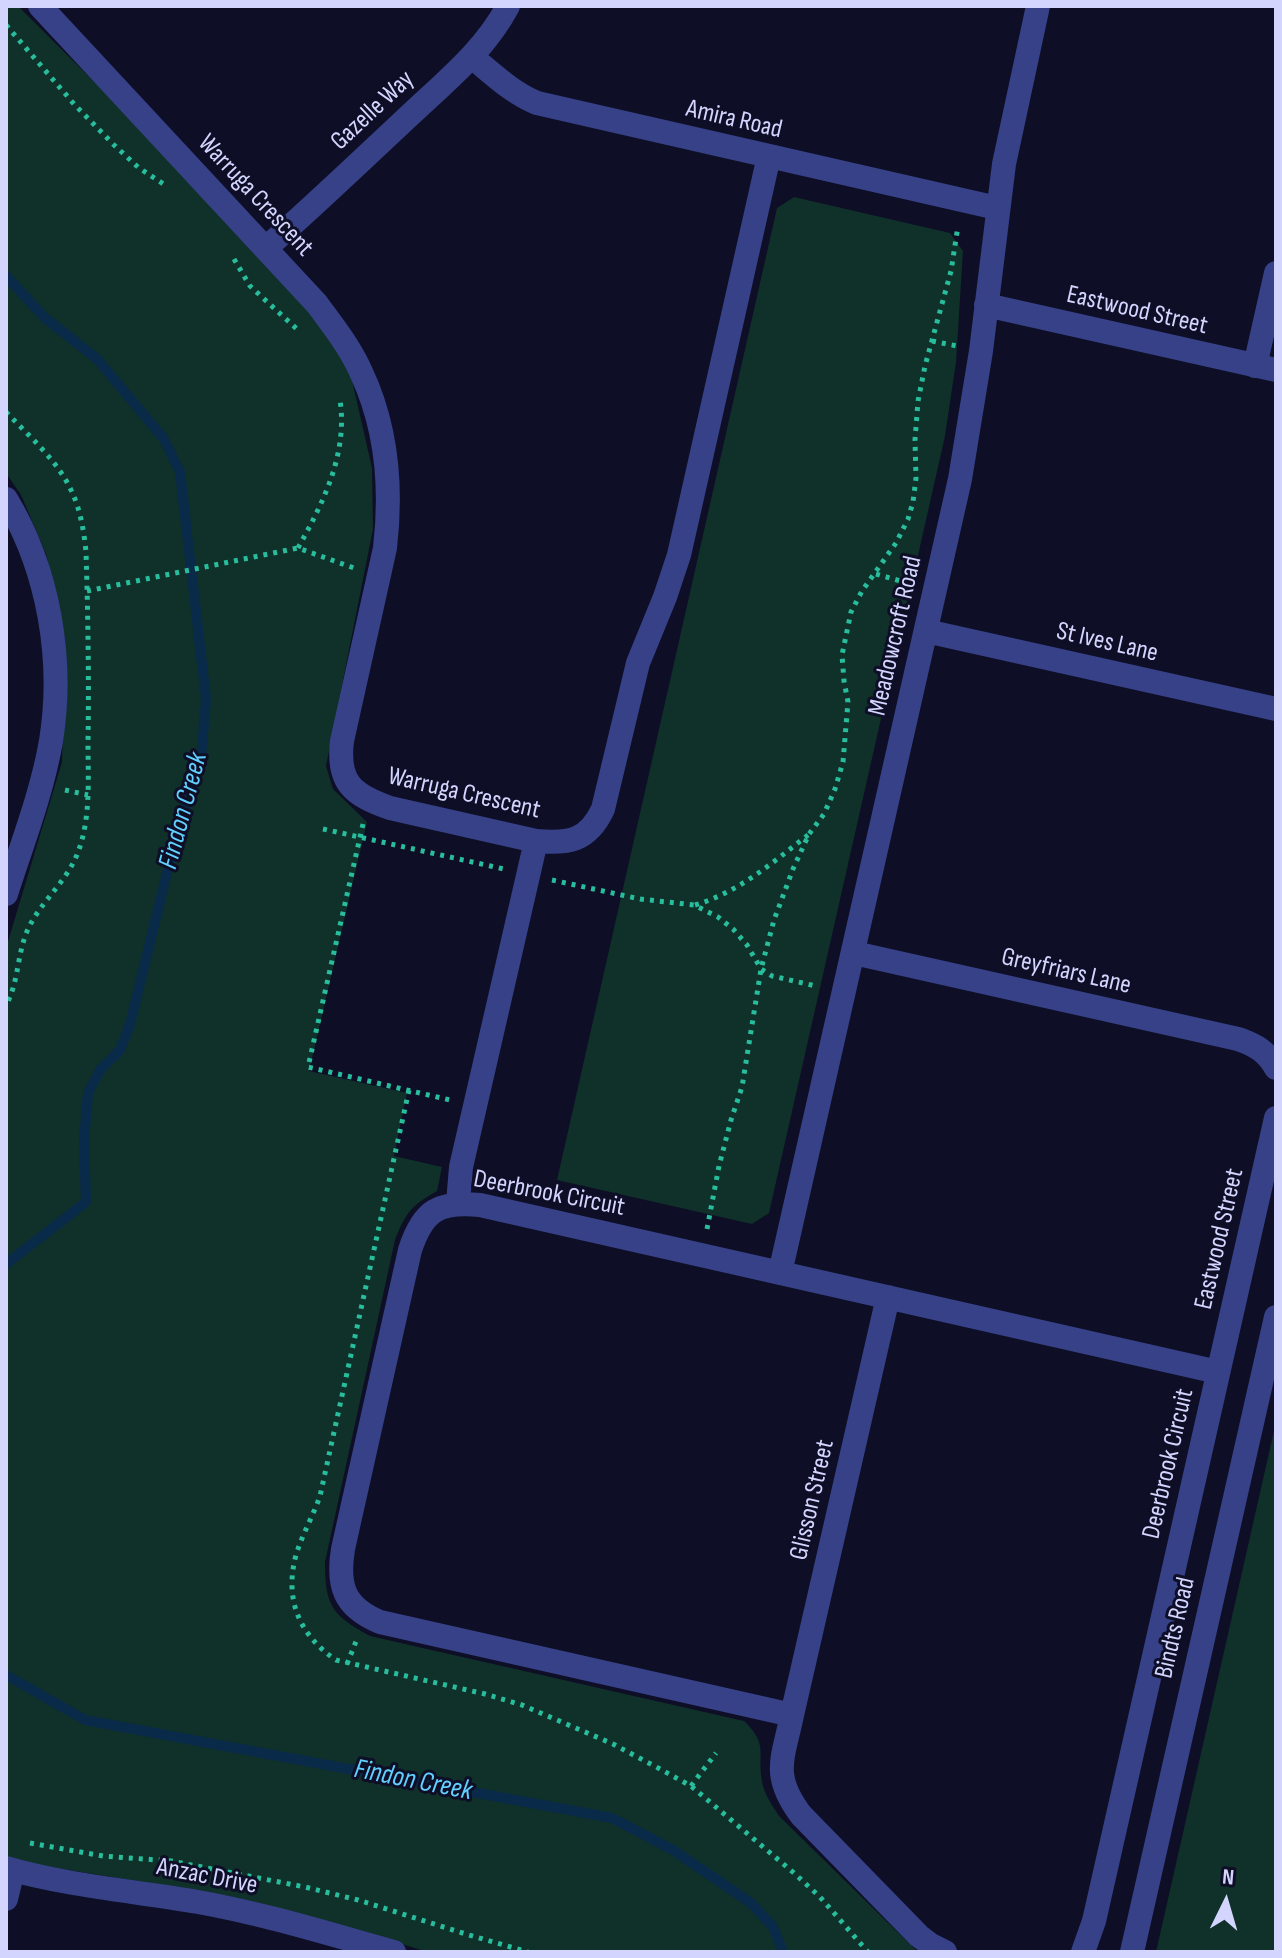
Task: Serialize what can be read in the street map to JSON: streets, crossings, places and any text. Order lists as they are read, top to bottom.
{
  "streets": {
    "street": [
      "Gazelle Way",
      "Amira Road",
      "Warruga Crescent",
      "Eastwood Street",
      "Meadowcroft Road",
      "St Ives Lane",
      "Greyfriars Lane",
      "Deerbrook Circuit",
      "Glisson Street",
      "Bindts Road",
      "Anzac Drive"
    ]
  },
  "crossings": [
    ["Gazelle Way", "Amira Road"],
    ["Gazelle Way", "Warruga Crescent"],
    ["Amira Road", "Warruga Crescent"],
    ["Amira Road", "Meadowcroft Road"],
    ["Eastwood Street", "Meadowcroft Road"],
    ["Eastwood Street", "Deerbrook Circuit"],
    ["Meadowcroft Road", "St Ives Lane"],
    ["Meadowcroft Road", "Greyfriars Lane"],
    ["Meadowcroft Road", "Deerbrook Circuit"],
    ["Deerbrook Circuit", "Glisson Street"]
  ],
  "water": ["Findon Creek"],
  "north": "top"
}
